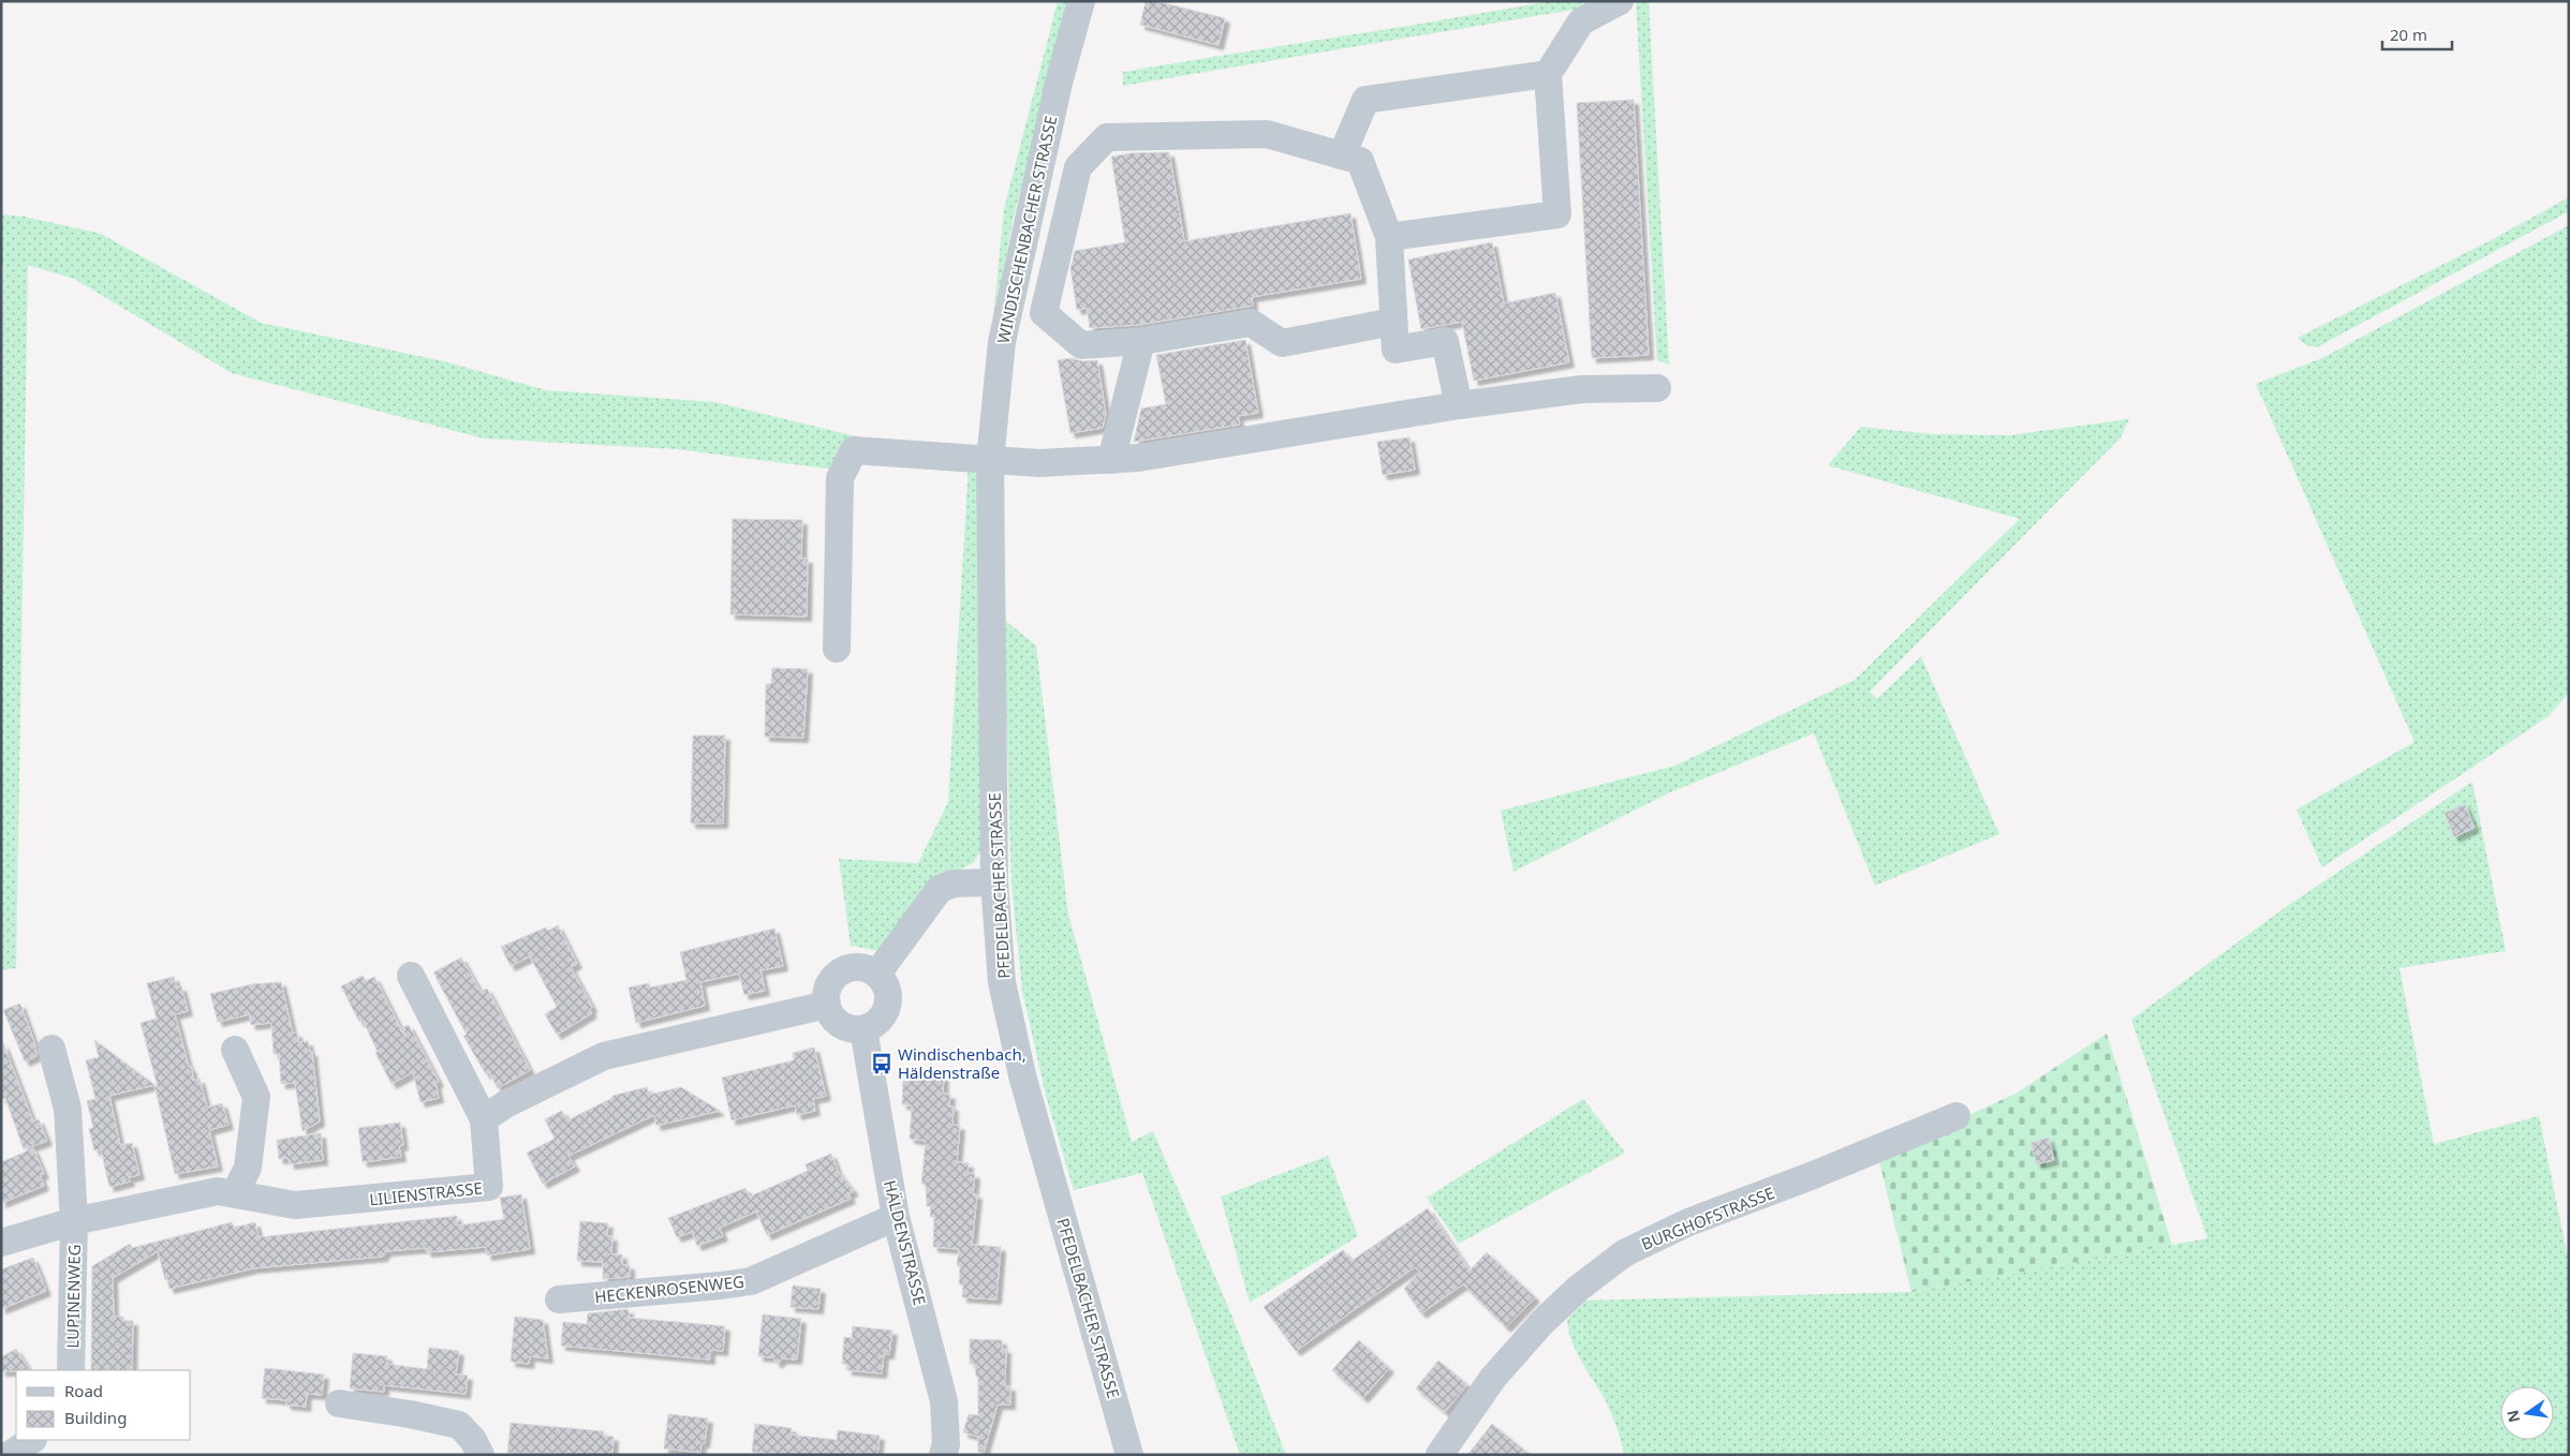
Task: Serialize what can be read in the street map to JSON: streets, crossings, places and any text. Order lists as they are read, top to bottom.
{
  "streets": {
    "street": [
      "WINDISCHENBACHER STRASSE",
      "PFEDELBACHER STRASSE",
      "LILIENSTRASSE",
      "BURGHOFSTRASSE",
      "HÄLDENSTRASSE",
      "HECKENROSENWEG",
      "LUPINENWEG"
    ]
  },
  "crossings": [
    ["WINDISCHENBACHER STRASSE", "PFEDELBACHER STRASSE"],
    ["LILIENSTRASSE", "LUPINENWEG"],
    ["HÄLDENSTRASSE", "HECKENROSENWEG"]
  ],
  "places": {
    "bus stop": ["Windischenbach, Häldenstraße"]
  },
  "legend": ["Road", "Building"],
  "scale_bar": "20 m",
  "north": "left"
}
